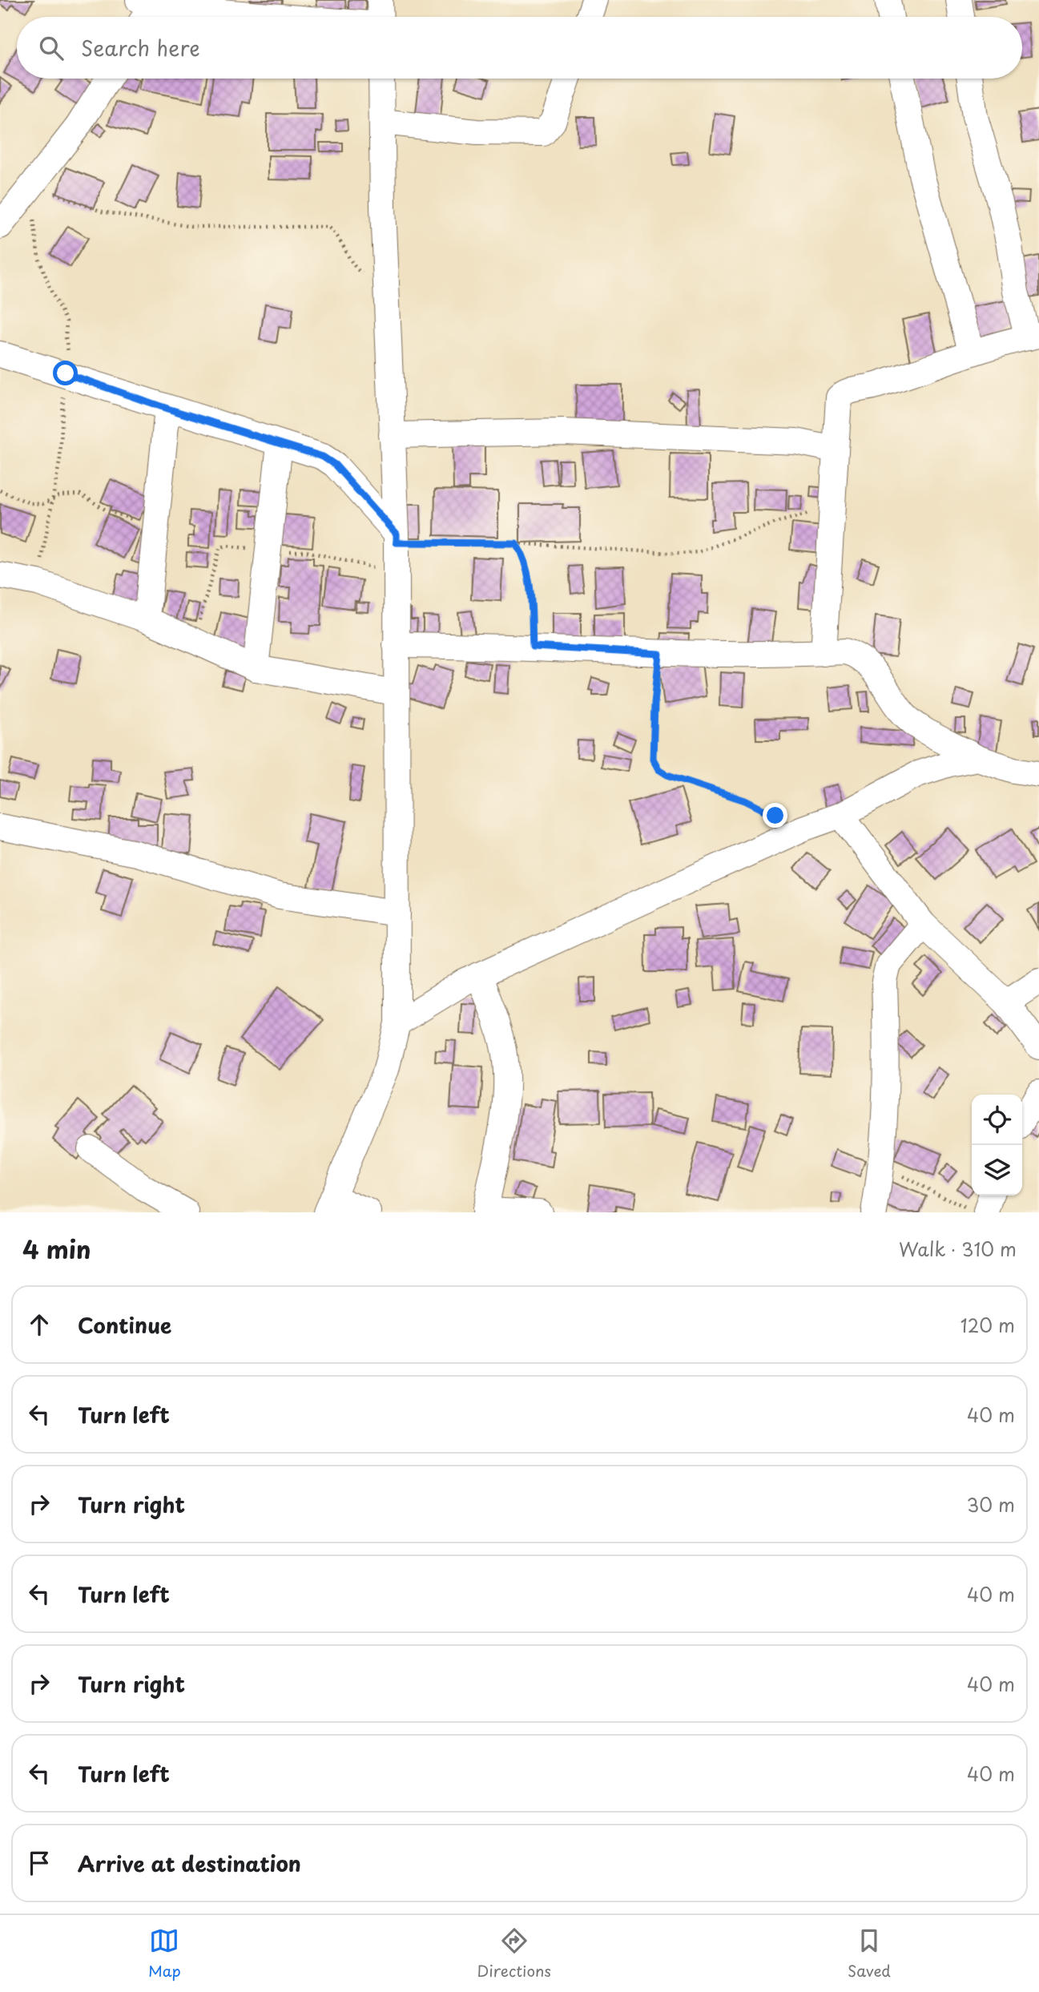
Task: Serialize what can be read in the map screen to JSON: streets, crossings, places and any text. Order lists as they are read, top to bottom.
{
  "page": {
    "search": "Search here",
    "heading": ["4 min", "Walk · 310 m"],
    "list": [
      ["Continue", "120 m"],
      ["Turn left", "40 m"],
      ["Turn right", "30 m"],
      ["Turn left", "40 m"],
      ["Turn right", "40 m"],
      ["Turn left", "40 m"],
      "Arrive at destination"
    ],
    "nav": ["Map", "Directions", "Saved"]
  }
}
